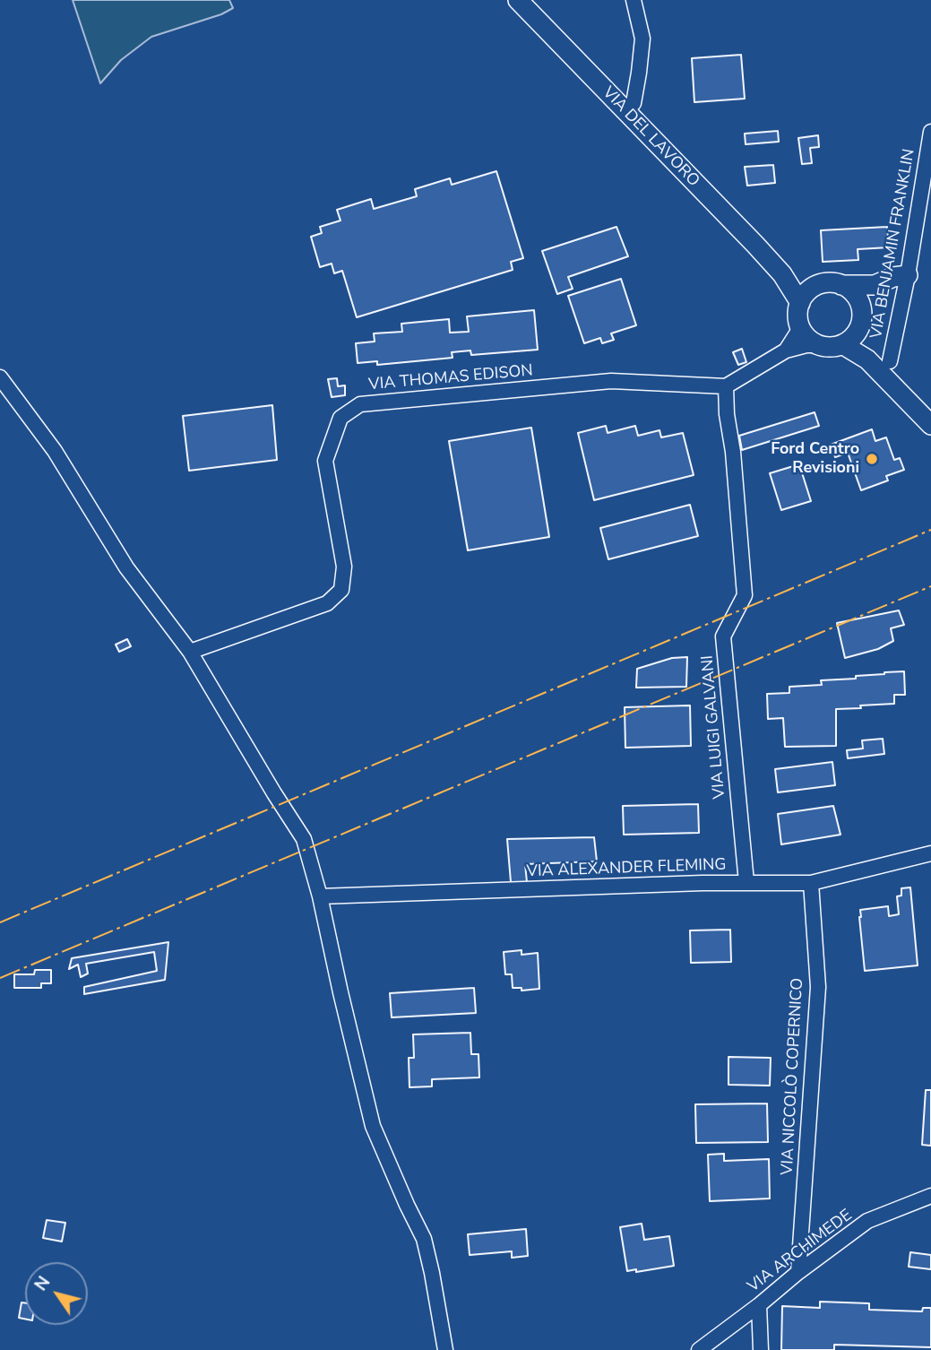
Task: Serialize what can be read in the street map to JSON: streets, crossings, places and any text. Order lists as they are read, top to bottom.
{
  "streets": {
    "main road": ["VIA DEL LAVORO"],
    "street": [
      "VIA BENJAMIN FRANKLIN",
      "VIA THOMAS EDISON",
      "VIA LUIGI GALVANI",
      "VIA ALEXANDER FLEMING",
      "VIA NICCOLÒ COPERNICO",
      "VIA ARCHIMEDE"
    ]
  },
  "crossings": [
    ["VIA THOMAS EDISON", "VIA LUIGI GALVANI"],
    ["VIA LUIGI GALVANI", "VIA ALEXANDER FLEMING"],
    ["VIA ALEXANDER FLEMING", "VIA NICCOLÒ COPERNICO"],
    ["VIA NICCOLÒ COPERNICO", "VIA ARCHIMEDE"]
  ],
  "places": ["Ford Centro Revisioni"],
  "north": "top left"
}
